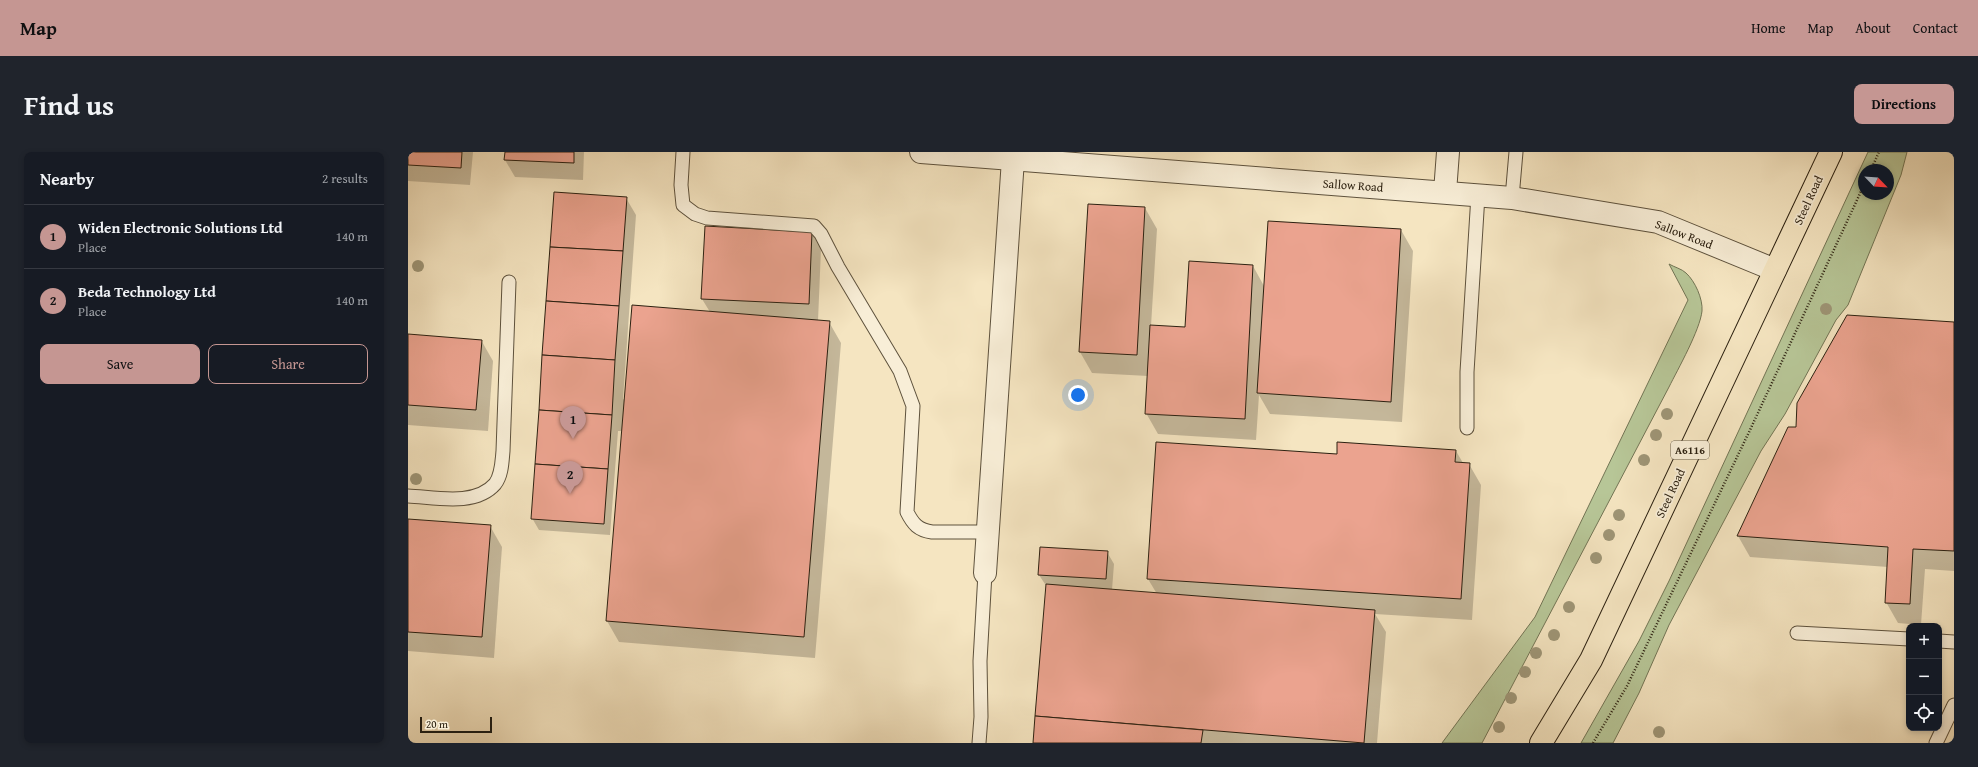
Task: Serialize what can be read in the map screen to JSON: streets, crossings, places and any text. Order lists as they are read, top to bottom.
{
  "streets": {
    "main road": ["Steel Road", "A6116"],
    "street": ["Sallow Road"]
  },
  "crossings": [
    ["Sallow Road", "Steel Road"]
  ],
  "scale_bar": "20 m",
  "north": "bottom right",
  "page": {
    "header": "Map",
    "nav": [
      "Home",
      "Map",
      "About",
      "Contact"
    ],
    "title": "Find us",
    "buttons": [
      "Directions",
      ["Save", "Share"]
    ],
    "heading": ["Nearby", "2 results"],
    "list": [
      {
        "mark": "1",
        "name": "Widen Electronic Solutions Ltd",
        "note": "Place",
        "value": "140 m"
      },
      {
        "mark": "2",
        "name": "Beda Technology Ltd",
        "note": "Place",
        "value": "140 m"
      }
    ],
    "pins": ["1", "2"],
    "map_buttons": ["+", "−"],
    "scale": "20 m"
  }
}
